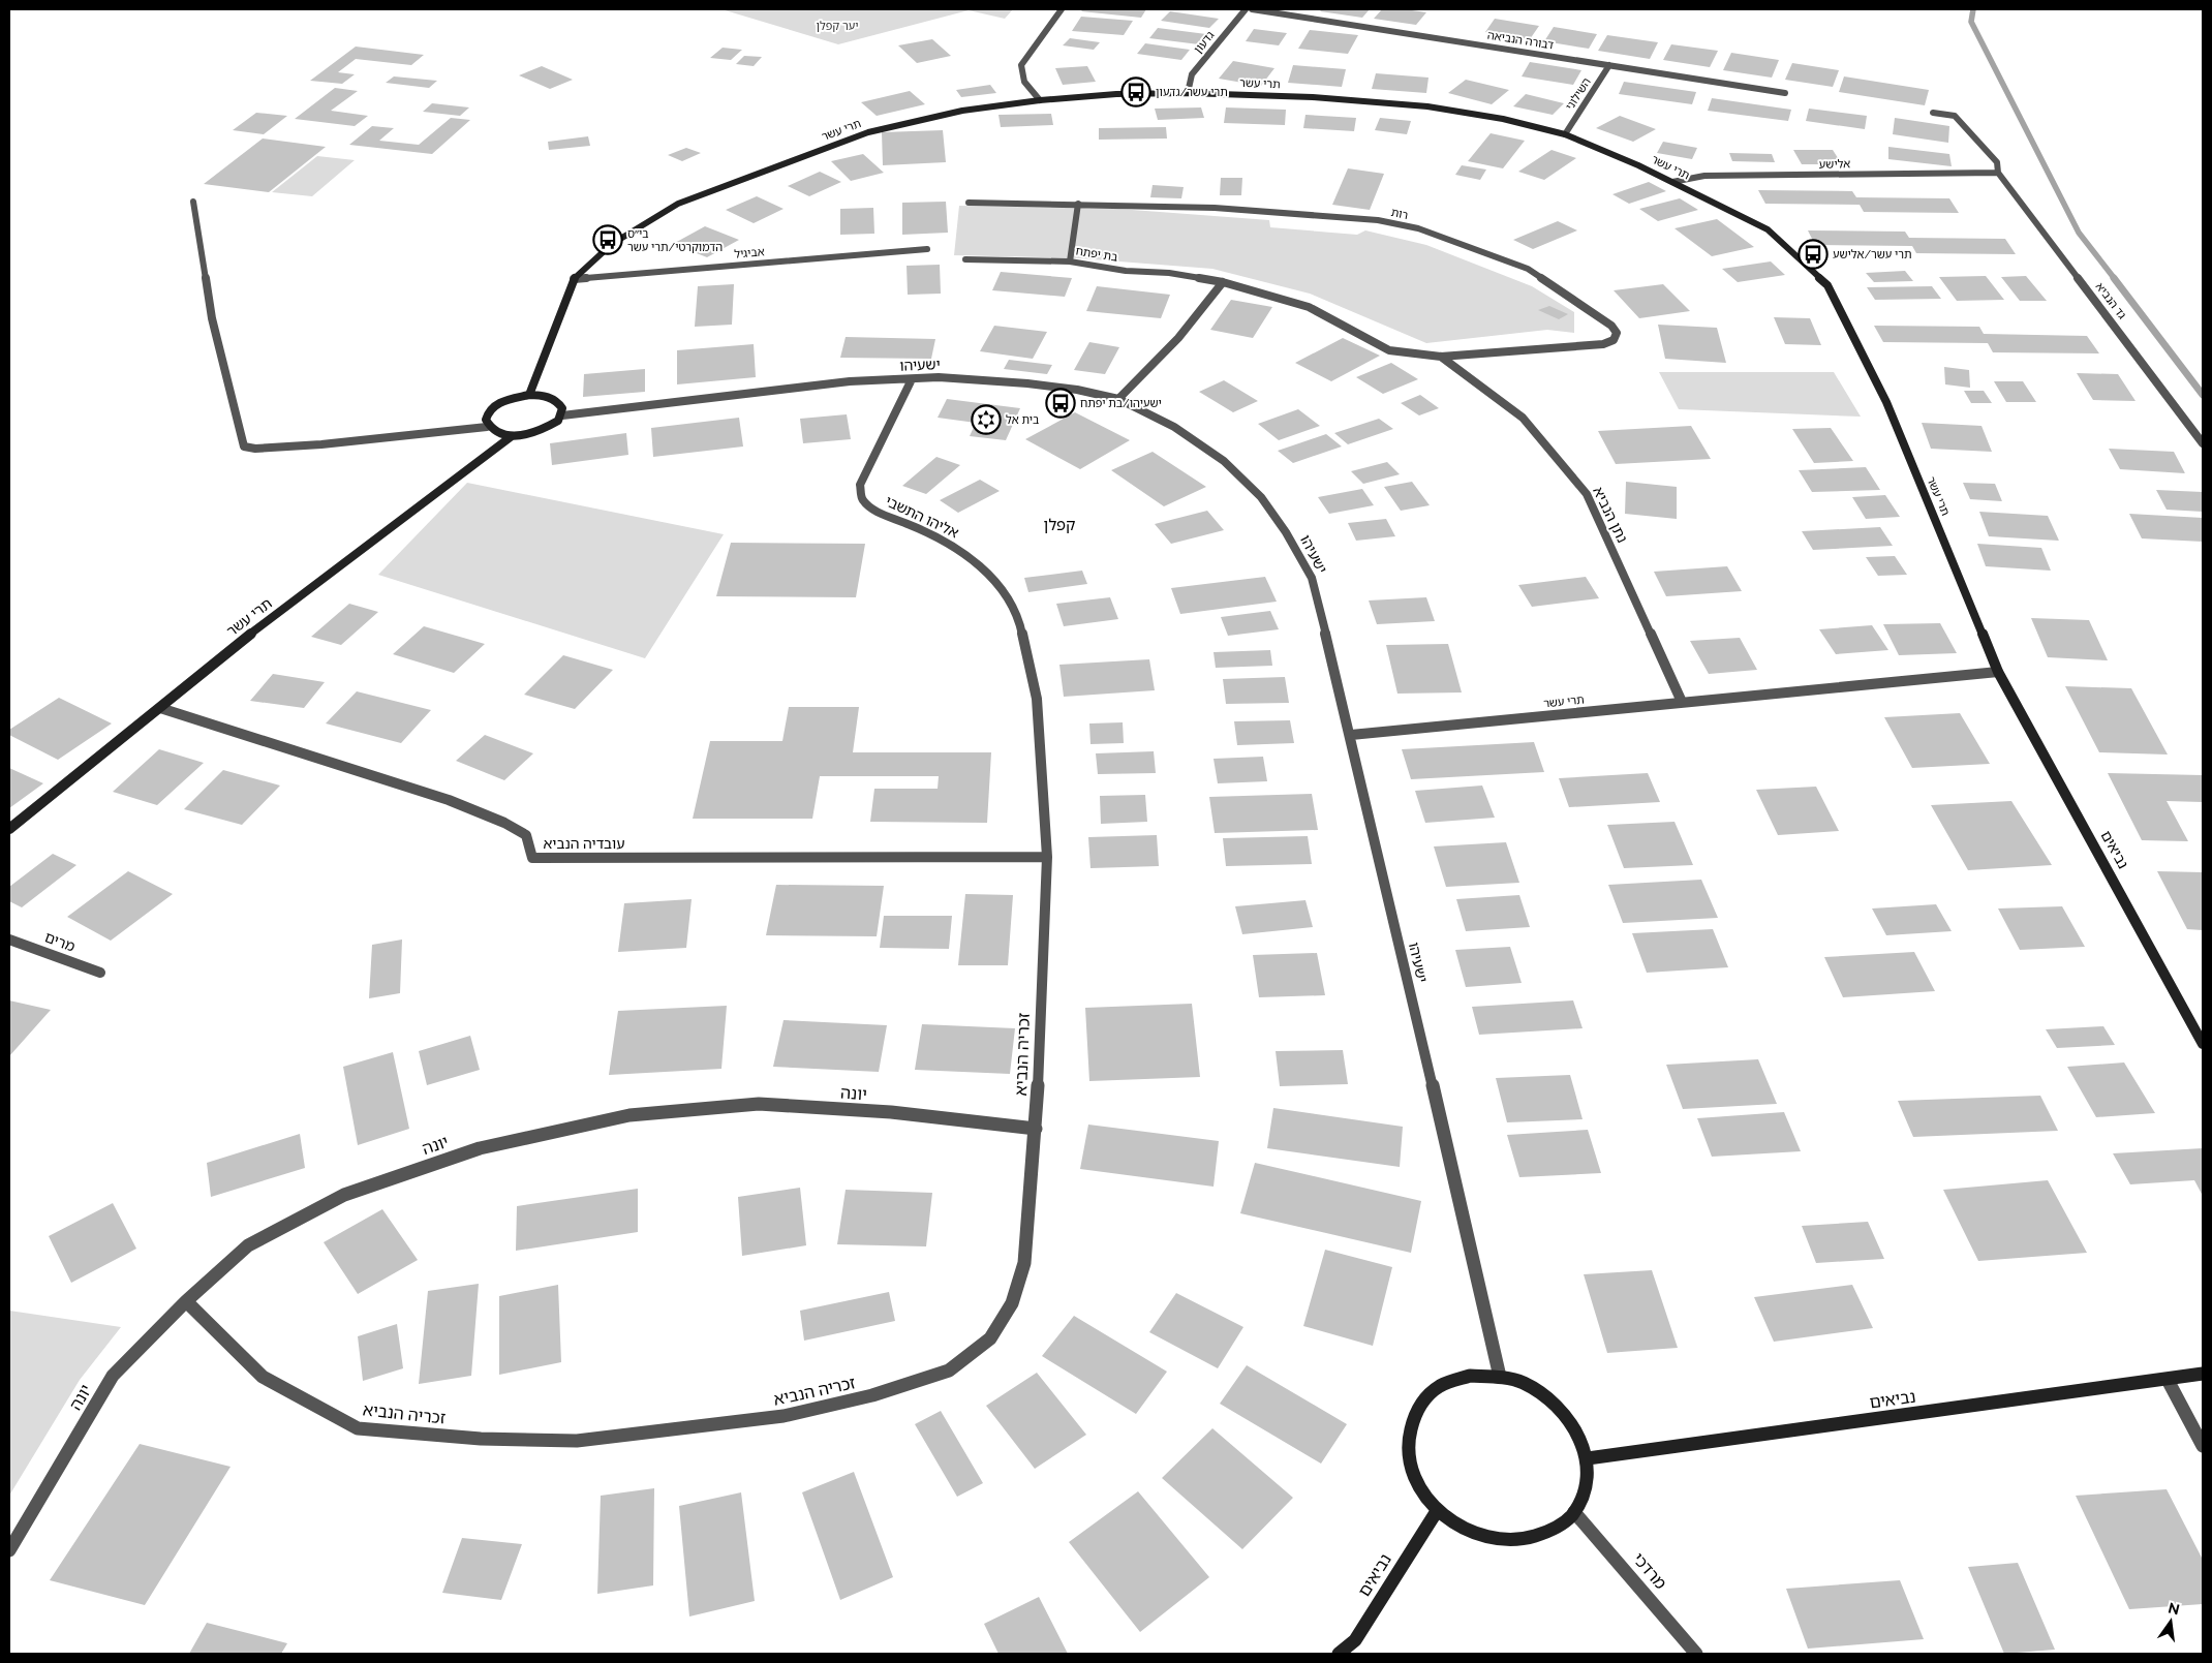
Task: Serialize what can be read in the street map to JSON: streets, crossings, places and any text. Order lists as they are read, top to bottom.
{
  "streets": {
    "street": [
      "דבורה הנביאה",
      "גדעון",
      "תרי עשר",
      "השילוני",
      "אלישע",
      "רות",
      "אביגיל",
      "בת יפתח",
      "גד הנביא",
      "ישעיהו",
      "נתן הנביא",
      "אליהו התשבי",
      "עובדיה הנביא",
      "נביאים",
      "מרים",
      "זכריה הנביא",
      "יונה",
      "מרדכי"
    ]
  },
  "crossings": [
    ["דבורה הנביאה", "השילוני"],
    ["גדעון", "תרי עשר"],
    ["תרי עשר", "השילוני"],
    ["תרי עשר", "אלישע"],
    ["תרי עשר", "אביגיל"],
    ["תרי עשר", "ישעיהו"],
    ["תרי עשר", "נתן הנביא"],
    ["תרי עשר", "עובדיה הנביא"],
    ["תרי עשר", "נביאים"],
    ["אלישע", "גד הנביא"],
    ["רות", "בת יפתח"],
    ["רות", "נתן הנביא"],
    ["בת יפתח", "נתן הנביא"],
    ["ישעיהו", "אליהו התשבי"],
    ["ישעיהו", "נביאים"],
    ["ישעיהו", "מרדכי"],
    ["אליהו התשבי", "עובדיה הנביא"],
    ["אליהו התשבי", "זכריה הנביא"],
    ["עובדיה הנביא", "זכריה הנביא"],
    ["נביאים", "מרדכי"],
    ["זכריה הנביא", "יונה"]
  ],
  "districts": ["קפלן"],
  "parks": ["יער קפלן"],
  "places": {
    "bus stop": [
      "תרי עשר/גדעון",
      "בי״ס הדמוקרטי/תרי עשר",
      "תרי עשר/אלישע",
      "ישעיהו/בת יפתח"
    ],
    "synagogue": ["בית אל"]
  },
  "north": "top"
}
